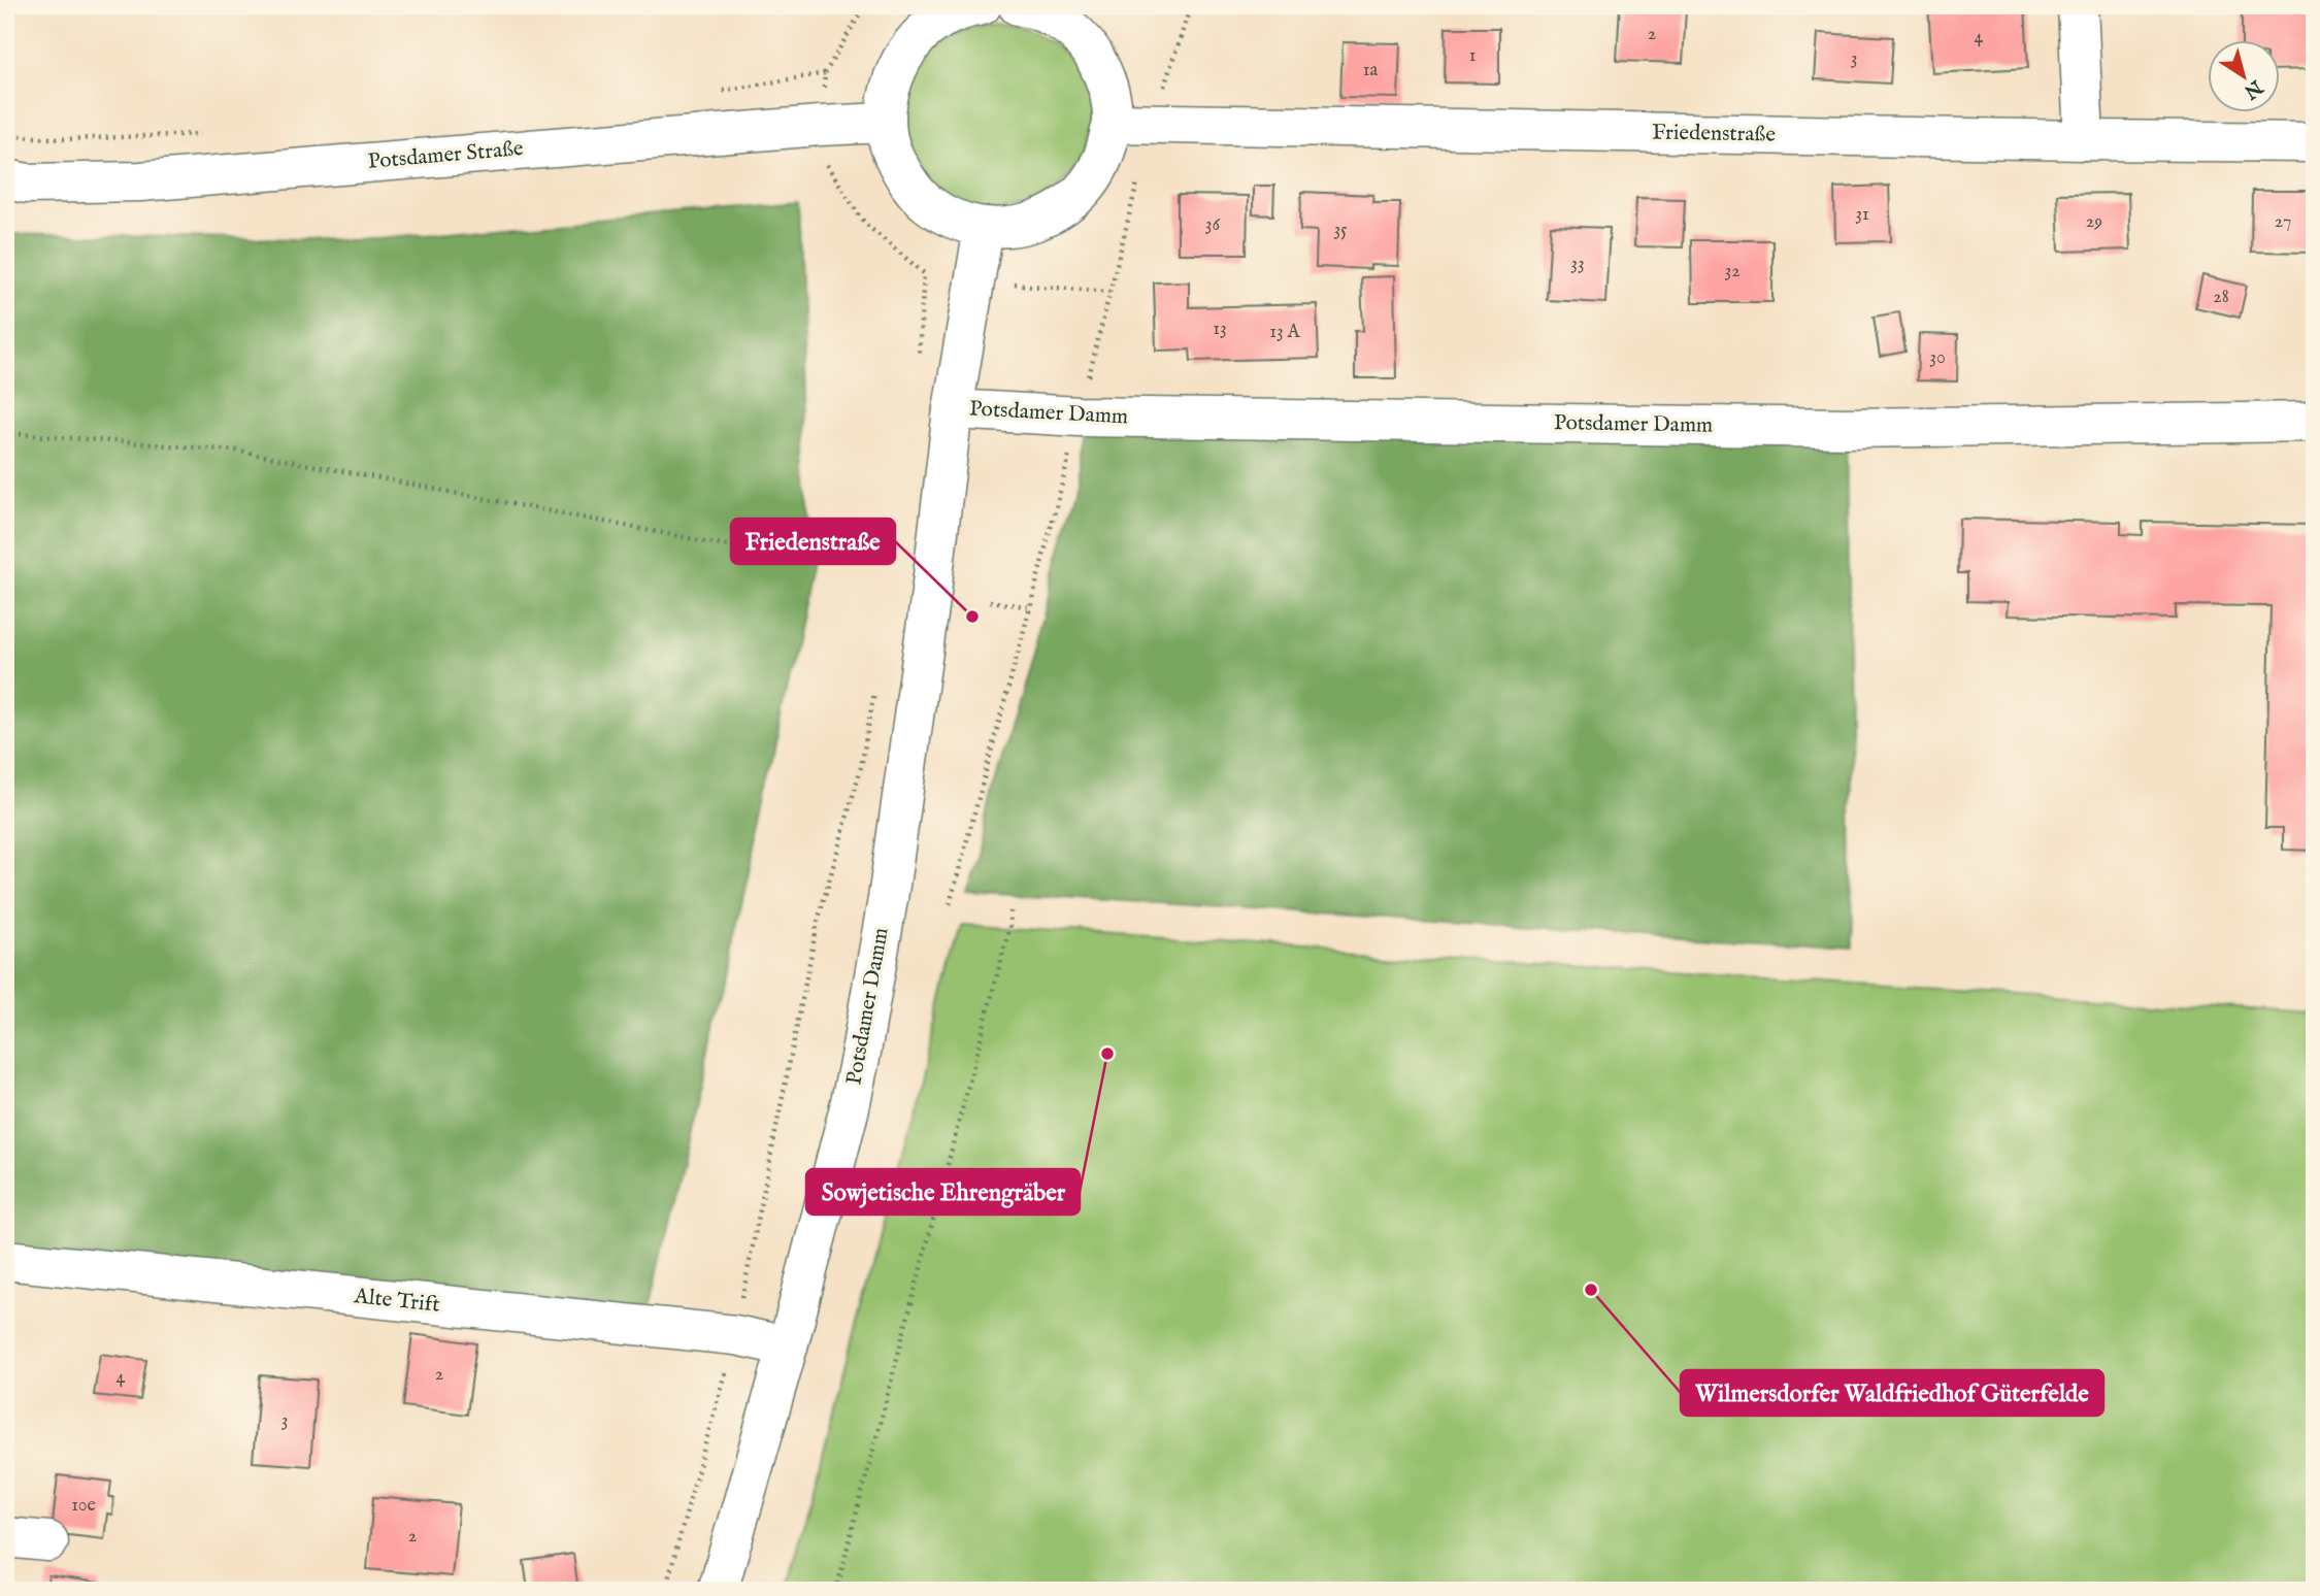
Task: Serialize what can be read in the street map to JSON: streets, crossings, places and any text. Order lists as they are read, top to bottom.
{
  "streets": {
    "street": [
      "Friedenstraße",
      "Potsdamer Straße",
      "Potsdamer Damm",
      "Alte Trift"
    ]
  },
  "crossings": [
    ["Potsdamer Damm", "Alte Trift"]
  ],
  "places": ["Friedenstraße", "Sowjetische Ehrengräber", "Wilmersdorfer Waldfriedhof Güterfelde"],
  "house_numbers": [
    "2",
    "4",
    "1",
    "3",
    "1a",
    "31",
    "29",
    "27",
    "36",
    "35",
    "33",
    "32",
    "28",
    "13",
    "13 A",
    "30",
    "2",
    "4",
    "3",
    "10e",
    "2"
  ],
  "north": "bottom right"
}
